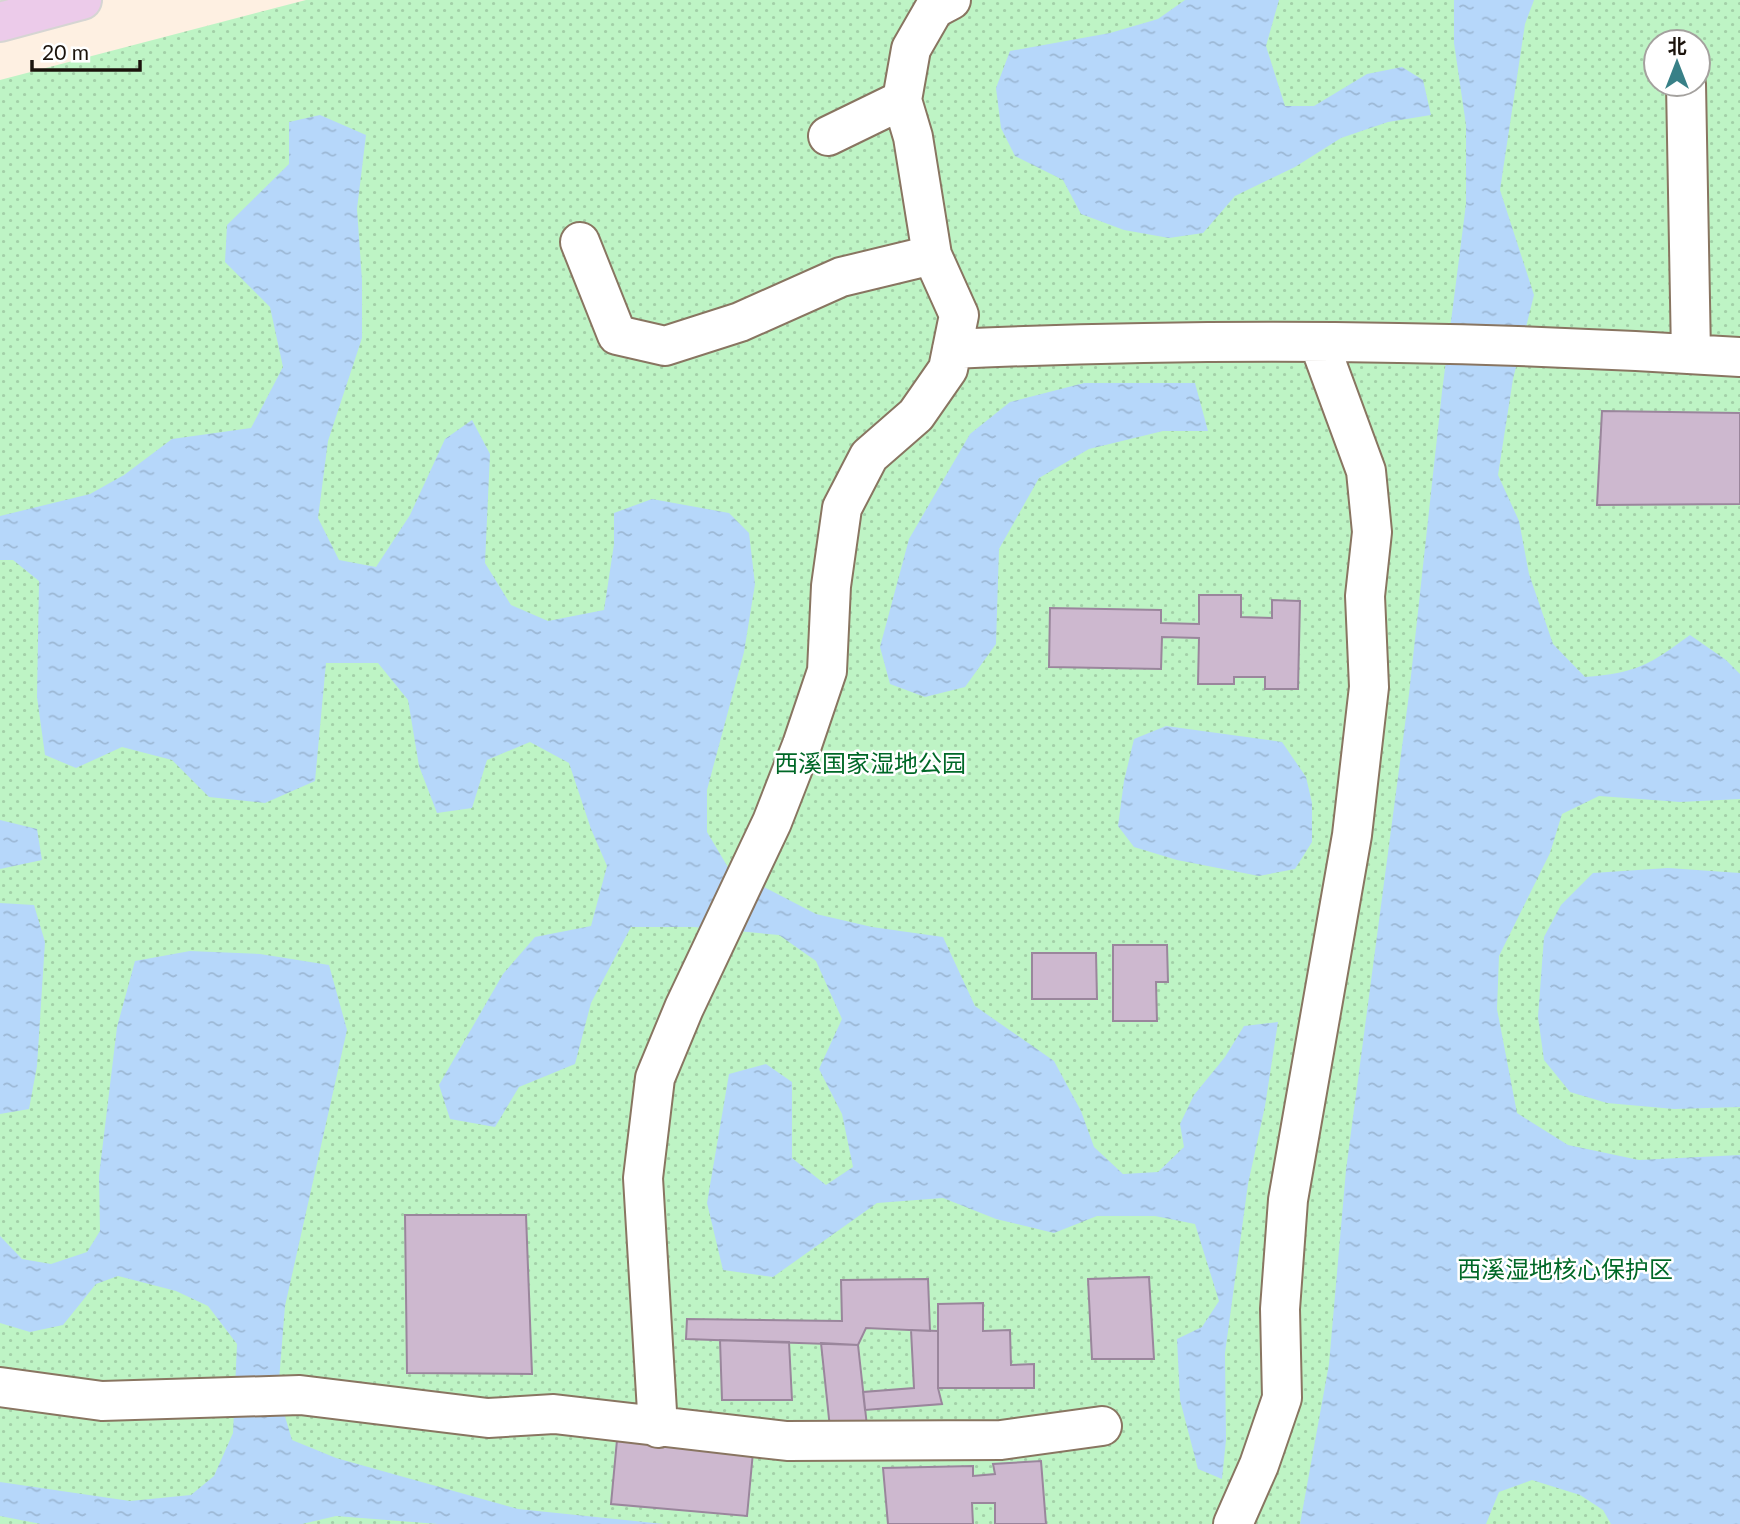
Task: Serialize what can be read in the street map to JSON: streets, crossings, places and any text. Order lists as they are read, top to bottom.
{
  "parks": ["西溪国家湿地公园", "西溪湿地核心保护区"],
  "scale_bar": "20 m",
  "north": "top"
}
